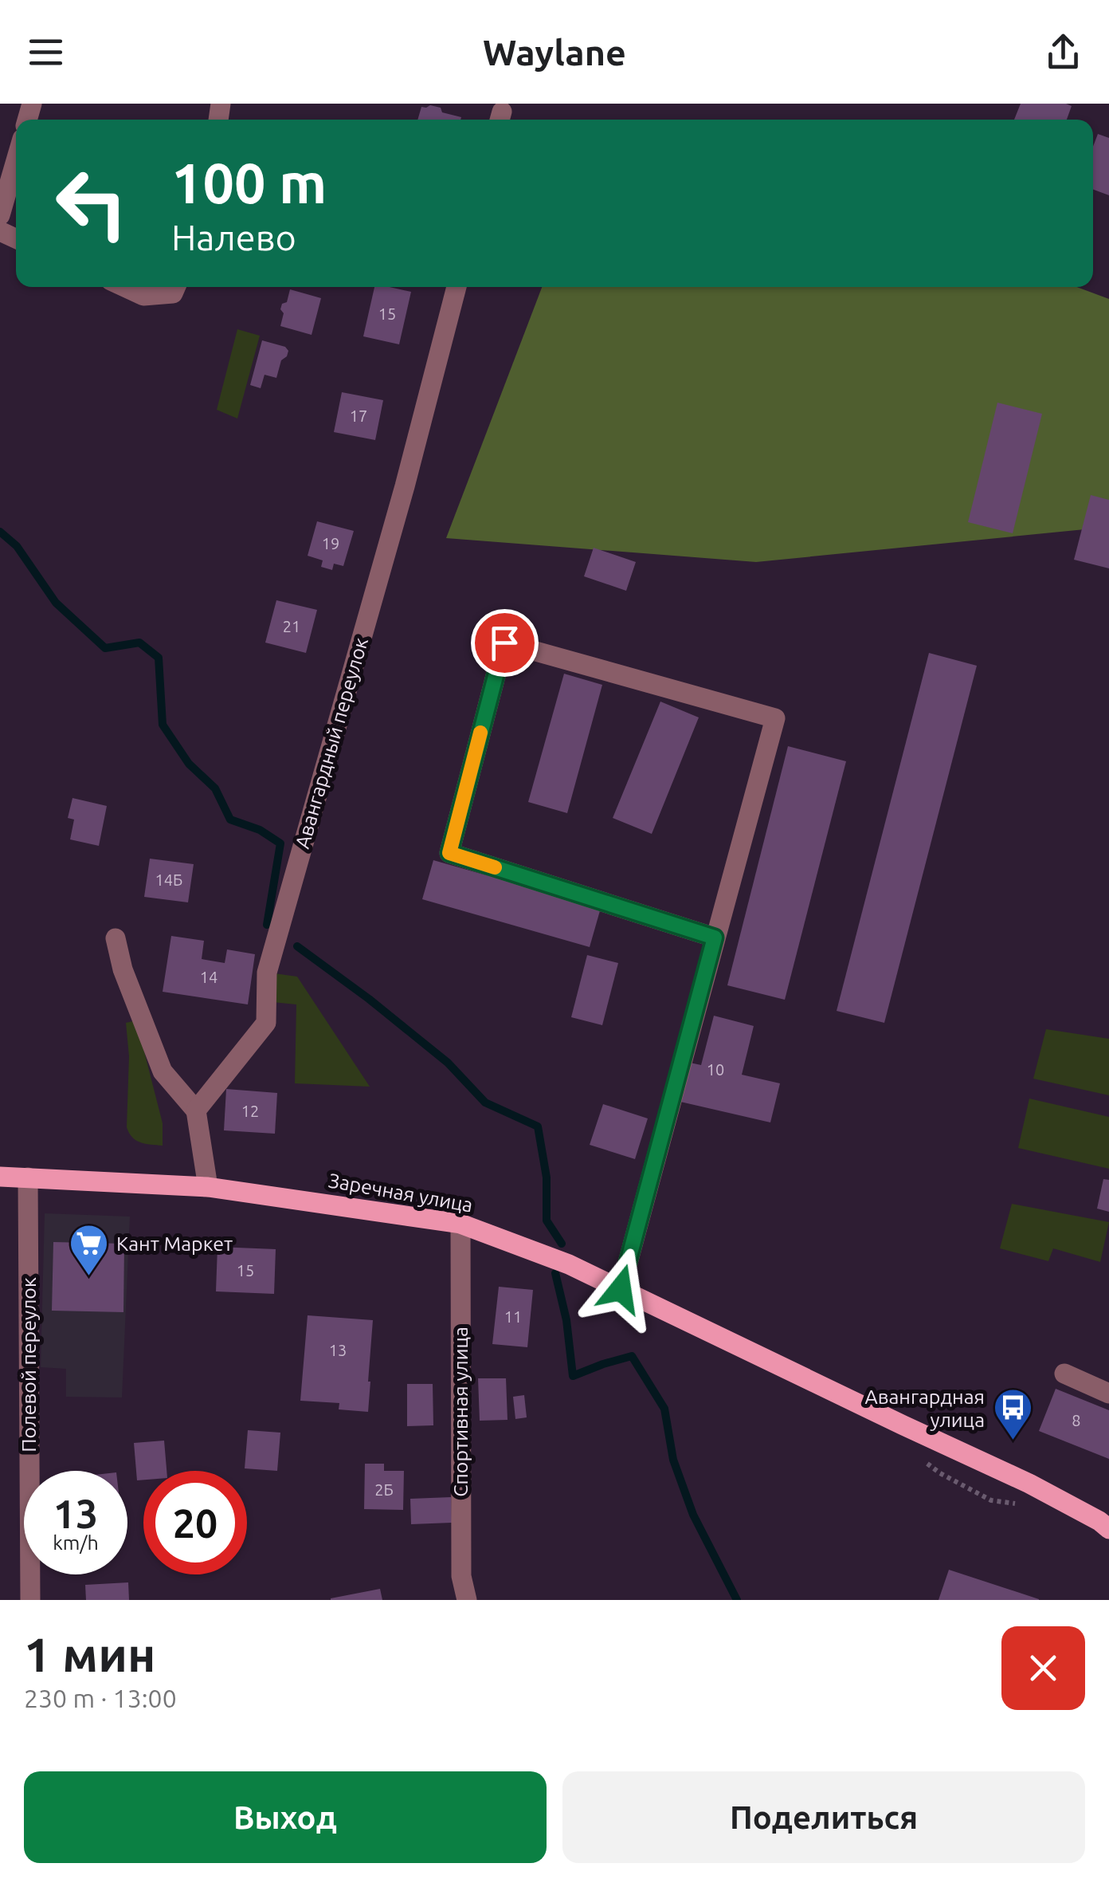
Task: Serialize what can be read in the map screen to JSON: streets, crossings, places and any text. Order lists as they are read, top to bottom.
{
  "streets": {
    "main road": ["Заречная улица"],
    "street": ["Авангардный переулок", "Полевой переулок", "Спортивная улица"]
  },
  "crossings": [
    ["Заречная улица", "Полевой переулок"],
    ["Заречная улица", "Спортивная улица"]
  ],
  "places": {
    "supermarket": ["Кант Маркет"],
    "bus stop": ["Авангардная улица"]
  },
  "house_numbers": [
    "15",
    "17",
    "19",
    "21",
    "14Б",
    "14",
    "10",
    "12",
    "15",
    "11",
    "13",
    "8",
    "2Б"
  ],
  "page": {
    "header": "Waylane",
    "turn": ["100 m", "Налево"],
    "speed": "13 km/h",
    "limit": "20",
    "heading": ["1 мин", "230 m · 13:00"],
    "buttons": ["Выход", "Поделиться"]
  }
}
